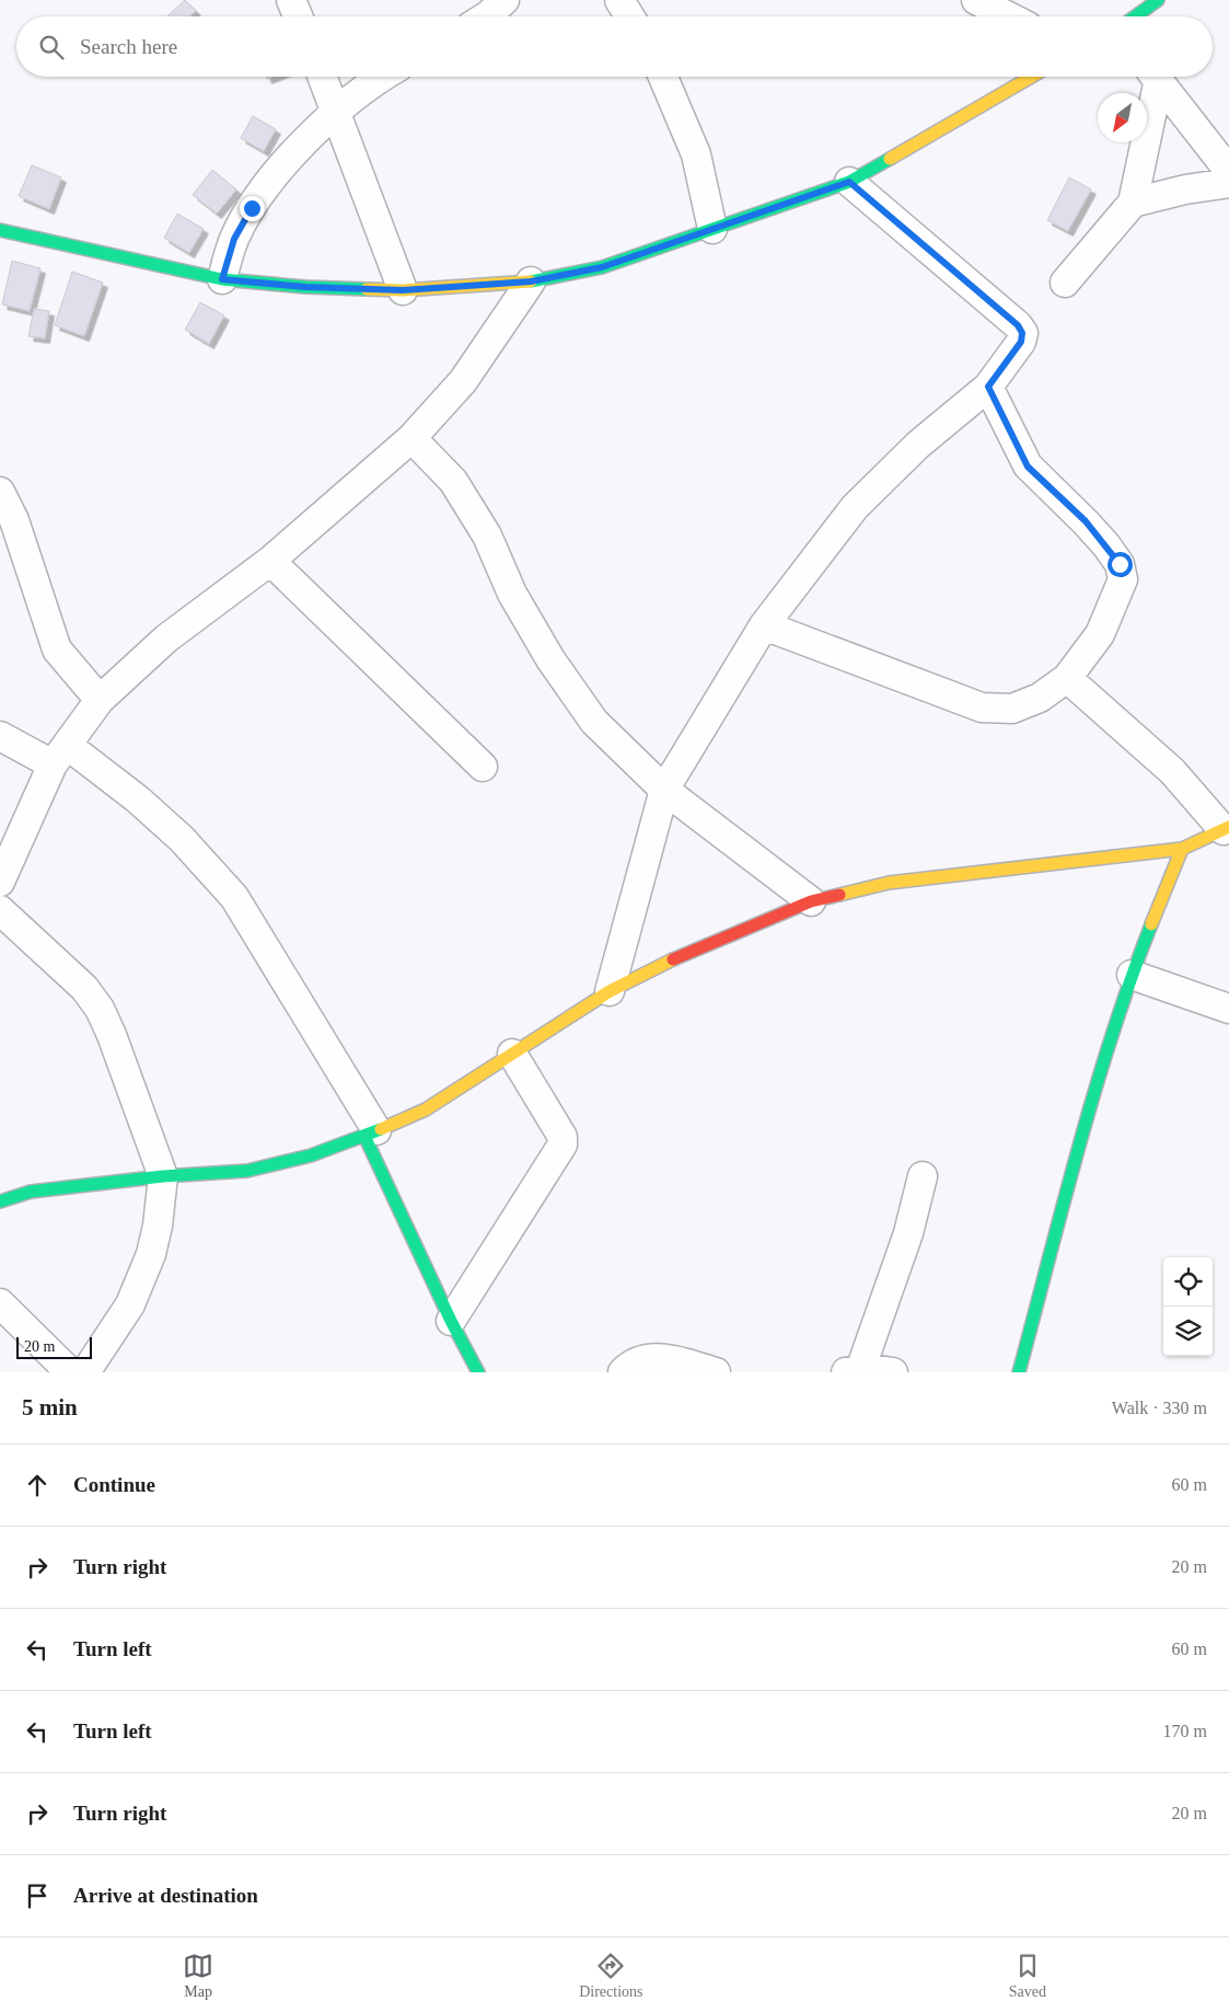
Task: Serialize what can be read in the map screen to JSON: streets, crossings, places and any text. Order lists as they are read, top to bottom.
{
  "scale_bar": "20 m",
  "north": "bottom left",
  "page": {
    "search": "Search here",
    "scale": "20 m",
    "heading": ["5 min", "Walk · 330 m"],
    "list": [
      ["Continue", "60 m"],
      ["Turn right", "20 m"],
      ["Turn left", "60 m"],
      ["Turn left", "170 m"],
      ["Turn right", "20 m"],
      "Arrive at destination"
    ],
    "nav": ["Map", "Directions", "Saved"]
  }
}
